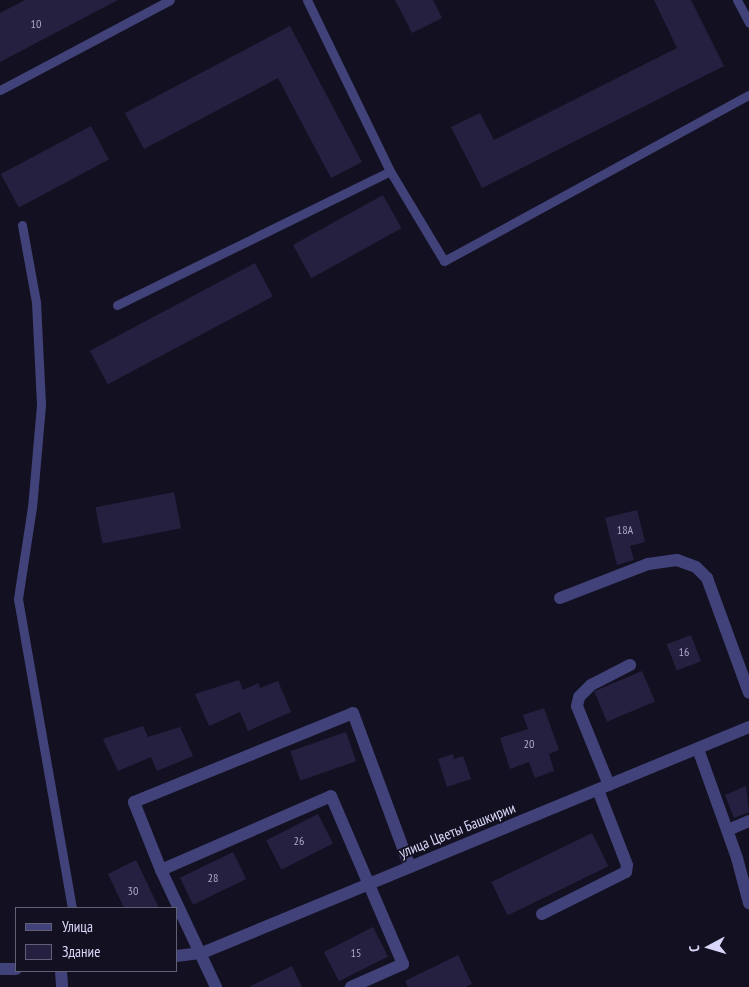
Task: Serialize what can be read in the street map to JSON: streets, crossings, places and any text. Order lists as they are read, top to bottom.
{
  "streets": {
    "street": ["улица Цветы Башкирии"]
  },
  "house_numbers": [
    "10",
    "18А",
    "16",
    "20",
    "26",
    "28",
    "30",
    "15"
  ],
  "legend": ["Улица", "Здание"],
  "north": "left"
}
